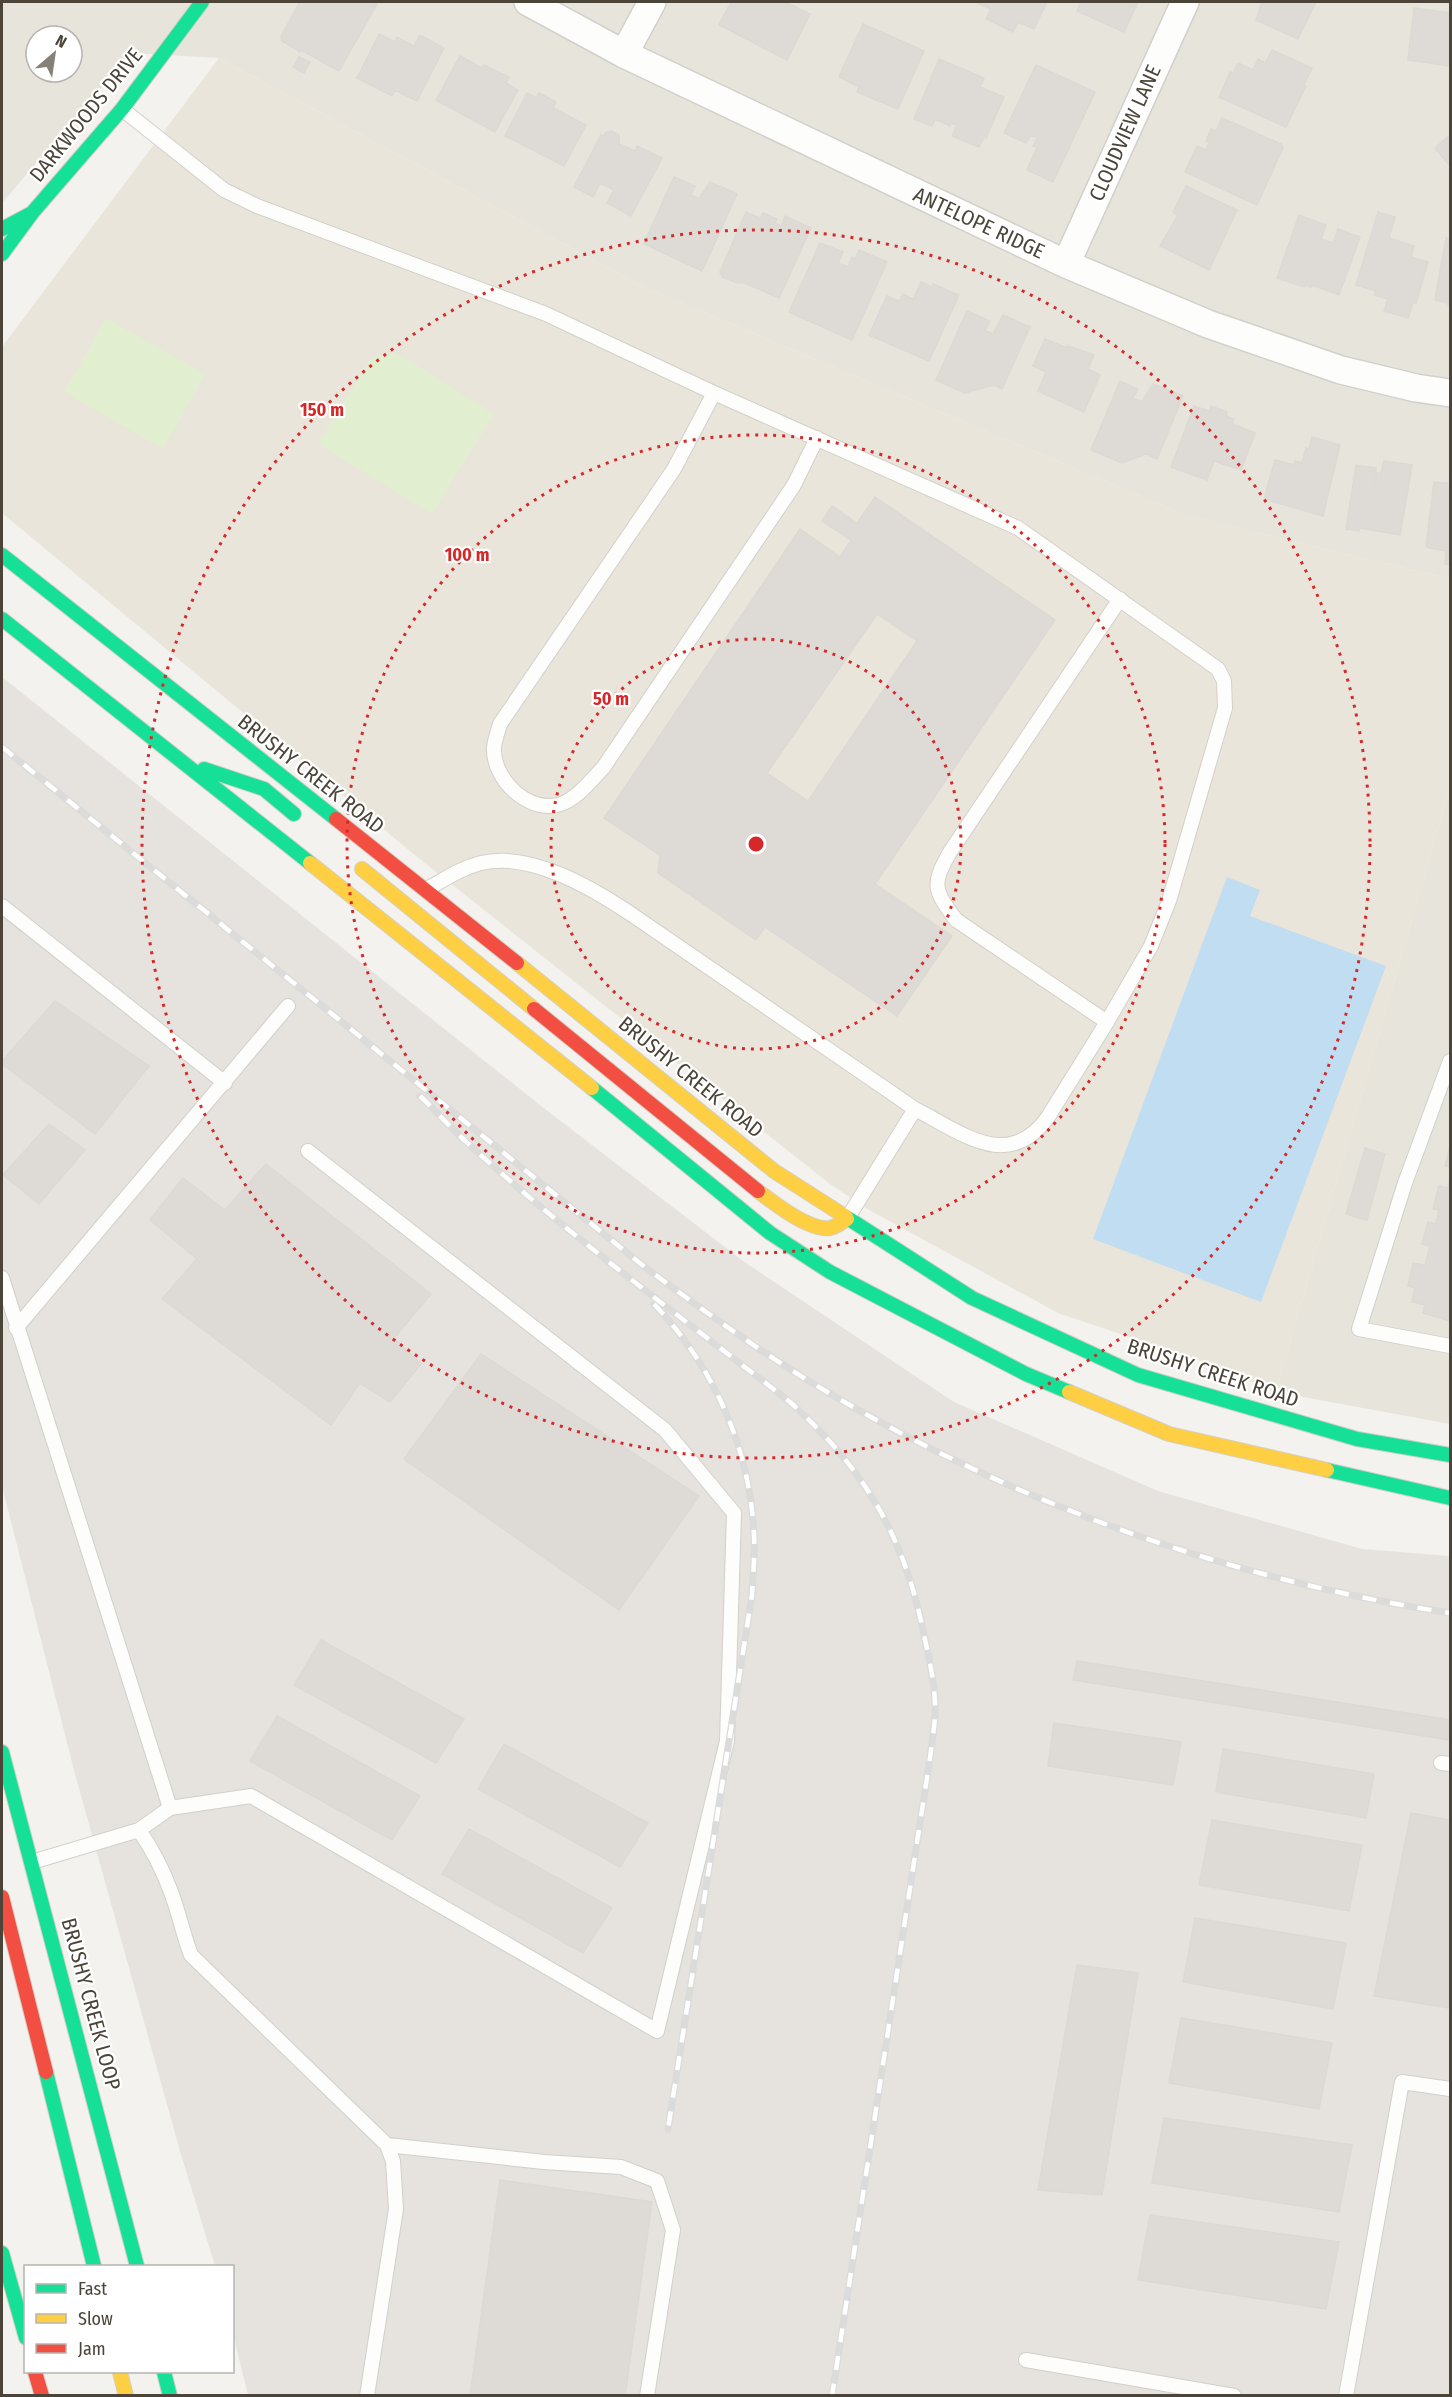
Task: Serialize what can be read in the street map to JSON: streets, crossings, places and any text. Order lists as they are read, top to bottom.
{
  "streets": {
    "main road": ["DARKWOODS DRIVE", "BRUSHY CREEK ROAD", "BRUSHY CREEK LOOP"],
    "street": ["CLOUDVIEW LANE", "ANTELOPE RIDGE"]
  },
  "crossings": [
    ["CLOUDVIEW LANE", "ANTELOPE RIDGE"]
  ],
  "legend": ["Fast", "Slow", "Jam"],
  "north": "top right",
  "rings": ["150 m", "100 m", "50 m"]
}
